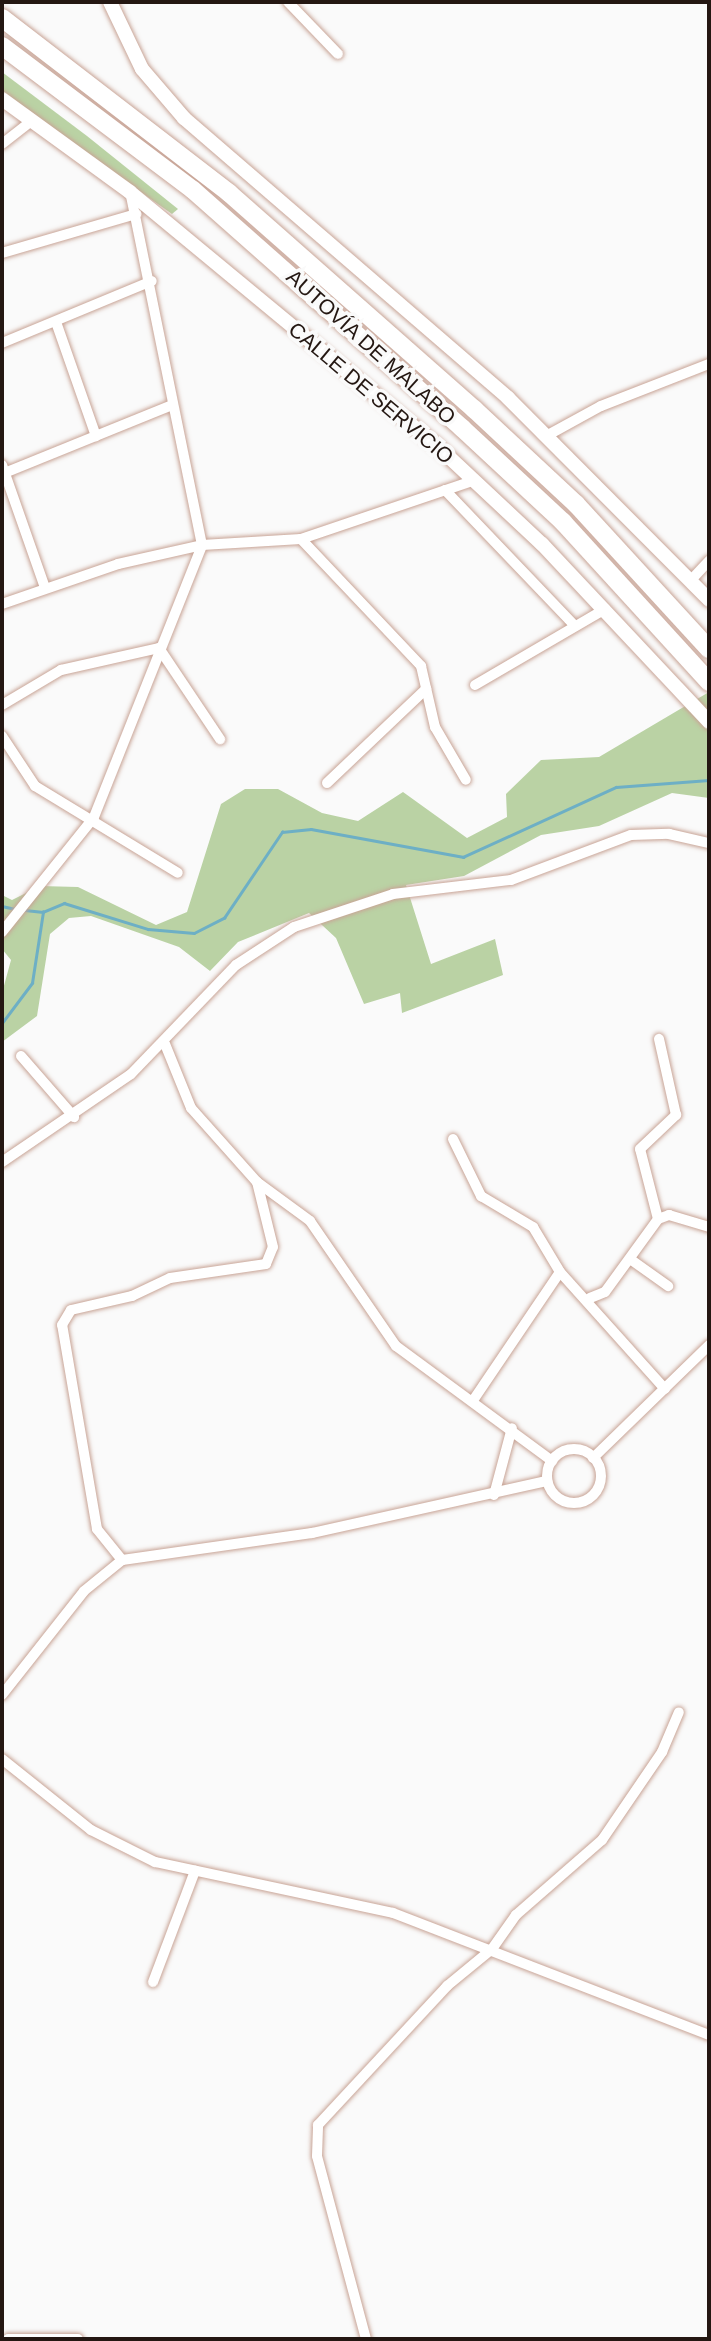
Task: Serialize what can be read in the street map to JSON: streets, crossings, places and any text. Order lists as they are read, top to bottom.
{
  "streets": {
    "highway": ["AUTOVÍA DE MALABO"],
    "street": ["CALLE DE SERVICIO"]
  }
}
